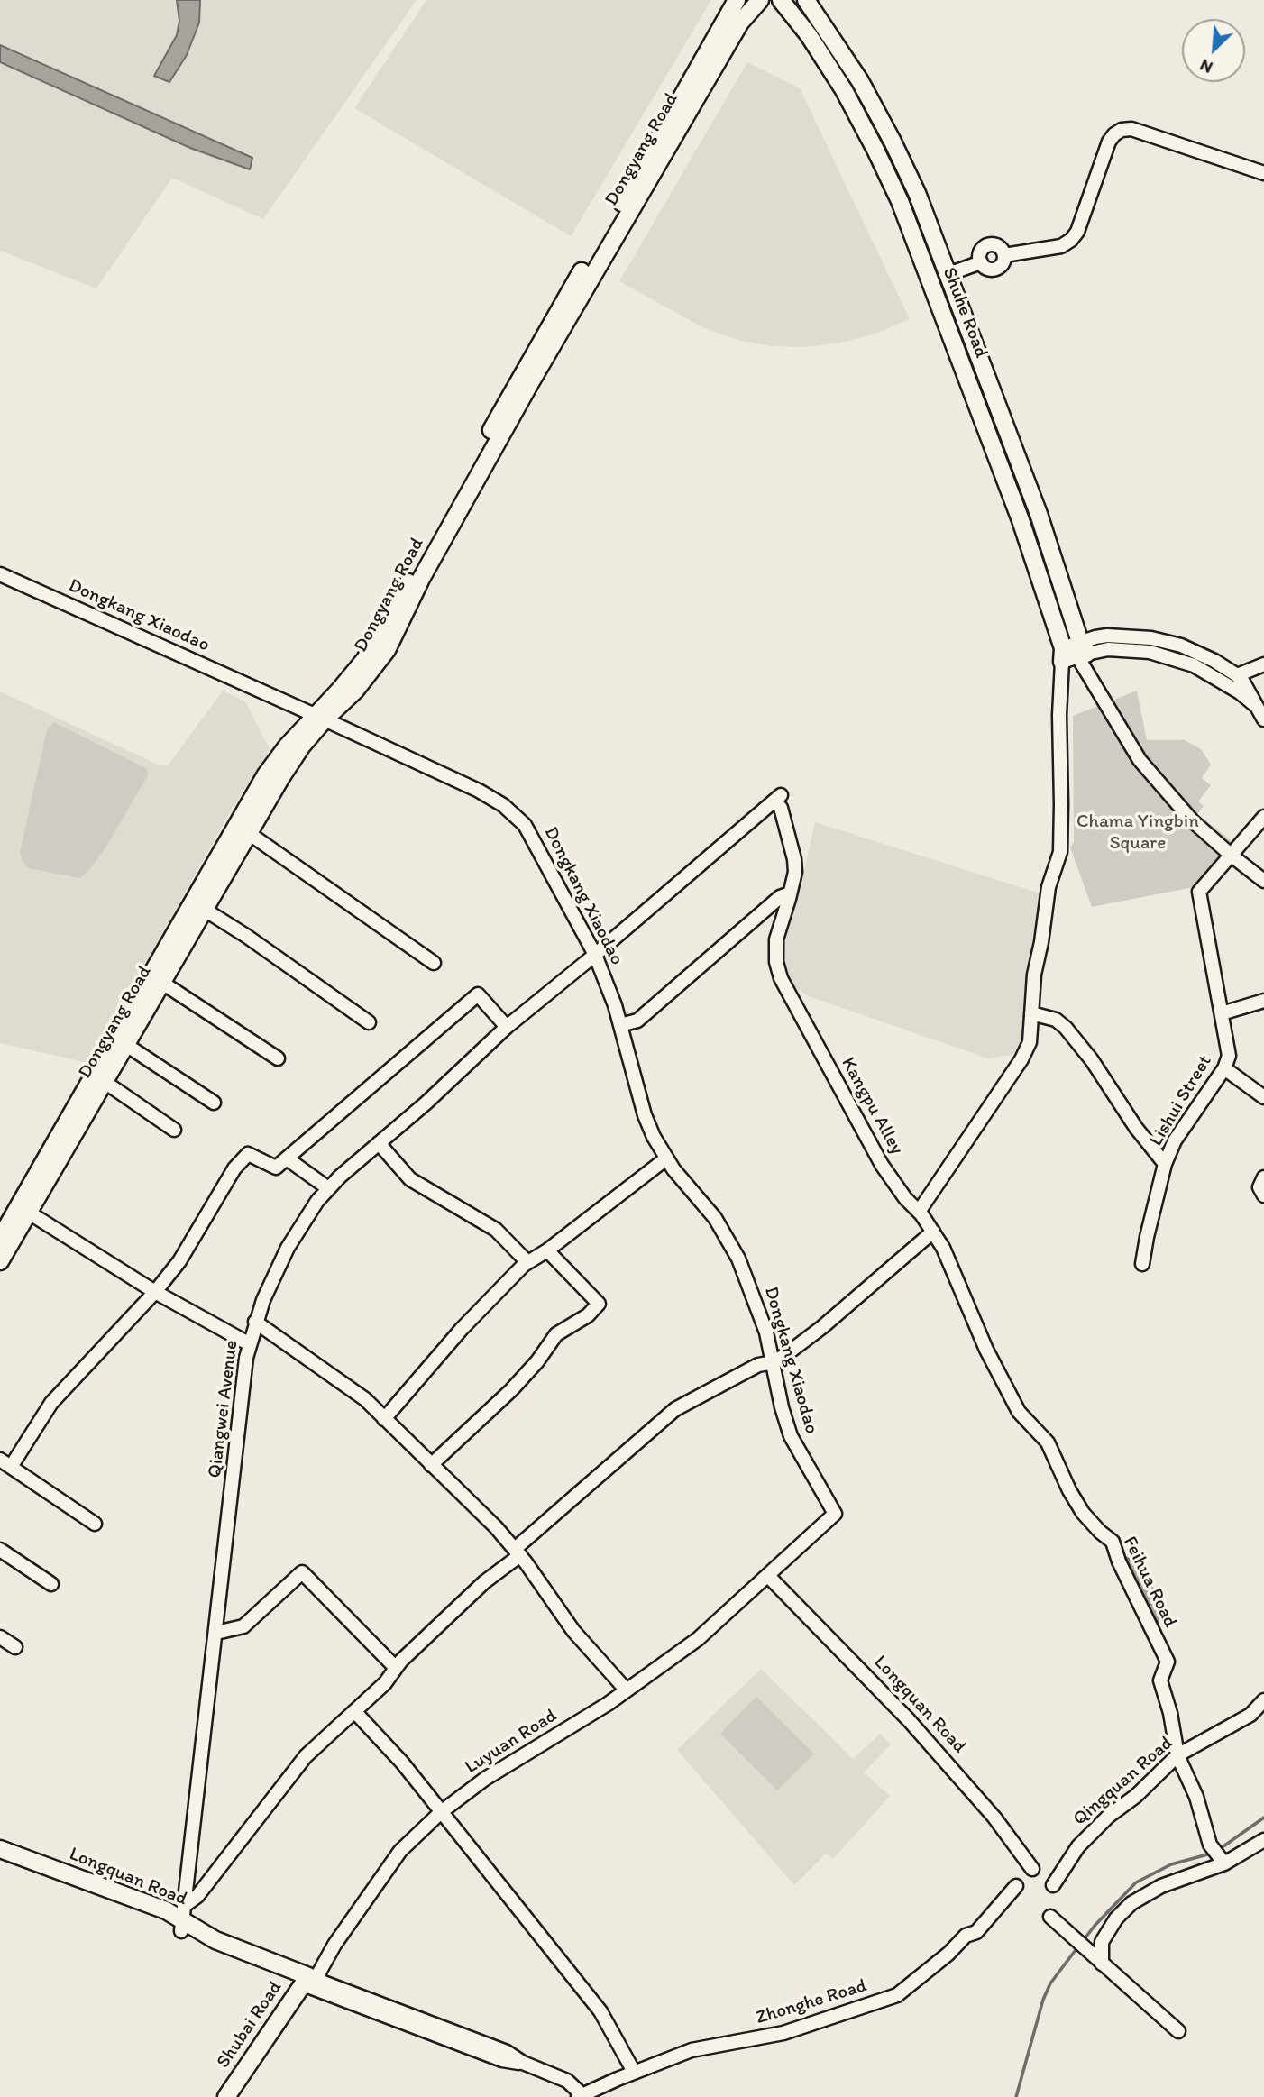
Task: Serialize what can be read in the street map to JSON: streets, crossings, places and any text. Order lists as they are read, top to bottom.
{
  "streets": {
    "main road": [
      "Dongyang Road",
      "Shuhe Road",
      "Longquan Road",
      "Shubai Road"
    ],
    "street": [
      "Dongkang Xiaodao",
      "Lishui Street",
      "Kangpu Alley",
      "Qiangwei Avenue",
      "Feihua Road",
      "Luyuan Road",
      "Qingquan Road",
      "Zhonghe Road"
    ]
  },
  "crossings": [
    ["Dongyang Road", "Dongkang Xiaodao"],
    ["Dongkang Xiaodao", "Qiangwei Avenue"],
    ["Dongkang Xiaodao", "Luyuan Road"],
    ["Kangpu Alley", "Qiangwei Avenue"],
    ["Kangpu Alley", "Feihua Road"],
    ["Qiangwei Avenue", "Longquan Road"],
    ["Feihua Road", "Qingquan Road"],
    ["Longquan Road", "Luyuan Road"],
    ["Longquan Road", "Shubai Road"],
    ["Luyuan Road", "Shubai Road"]
  ],
  "parks": ["Chama Yingbin Square"],
  "north": "bottom left"
}
